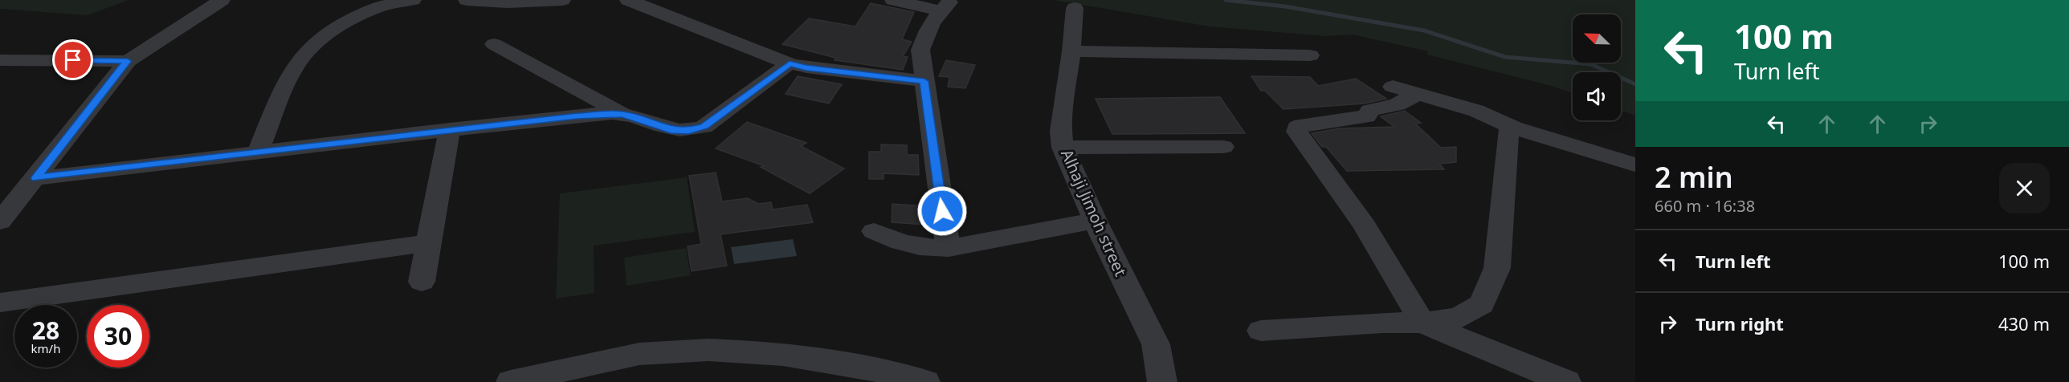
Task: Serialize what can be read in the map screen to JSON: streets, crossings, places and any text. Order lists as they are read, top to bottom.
{
  "streets": {
    "street": ["Alhaji Jimoh street"]
  },
  "north": "top left",
  "page": {
    "turn": ["100 m", "Turn left"],
    "heading": ["2 min", "660 m · 16:38"],
    "list": [
      {
        "name": "Turn left",
        "value": "100 m"
      },
      {
        "name": "Turn right",
        "value": "430 m"
      }
    ],
    "speed": "28 km/h",
    "limit": "30"
  }
}
